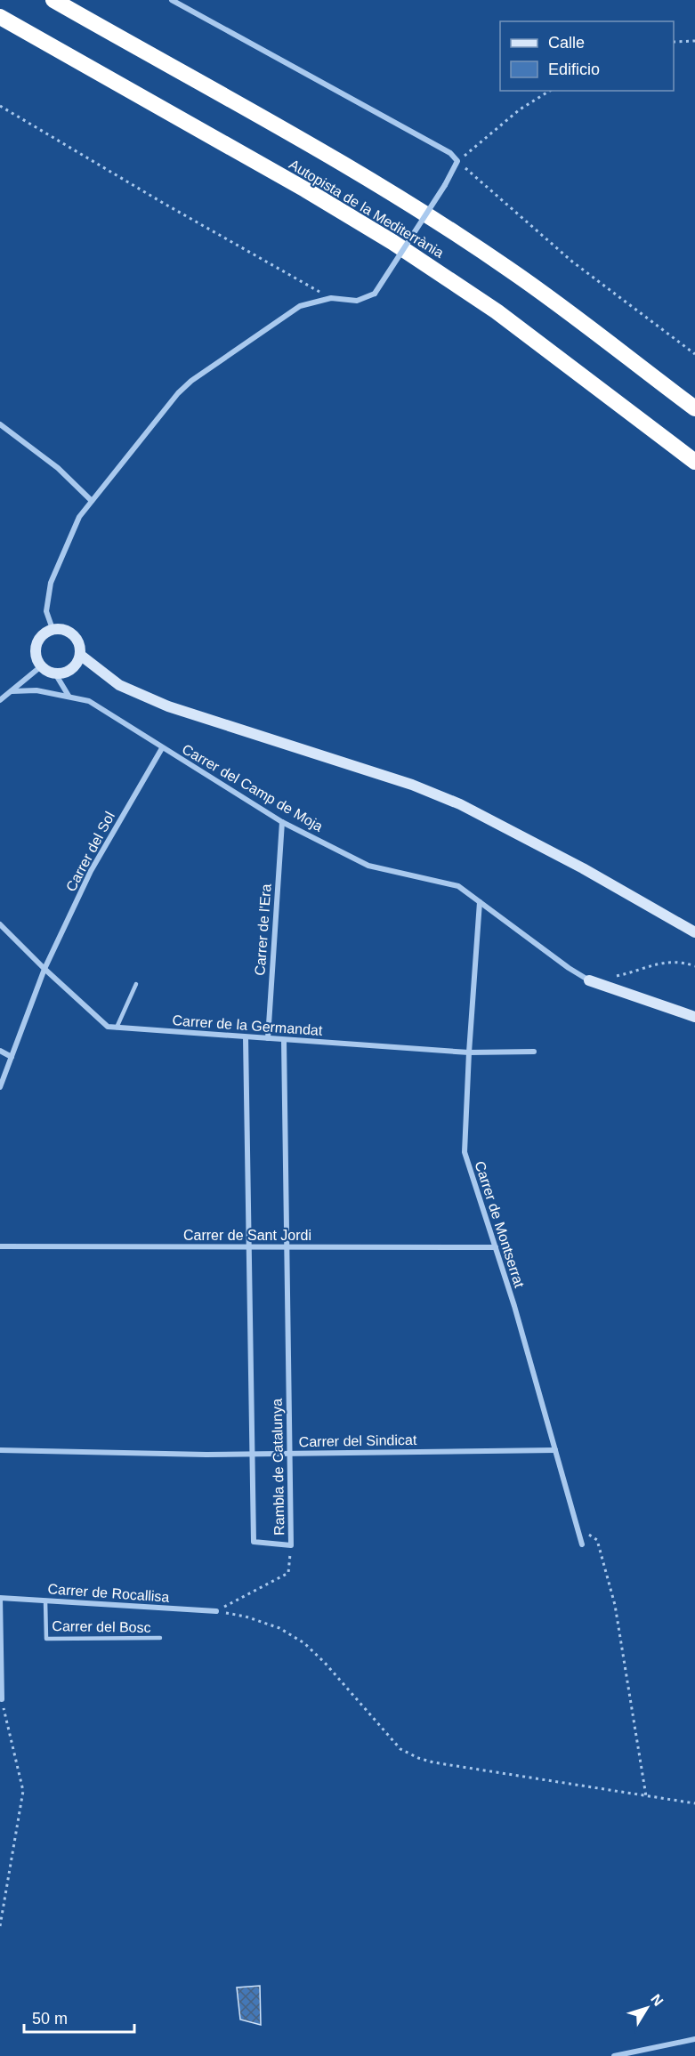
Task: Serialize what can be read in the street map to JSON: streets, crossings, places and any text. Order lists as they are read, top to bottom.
{
  "streets": {
    "highway": ["Autopista de la Mediterrània"],
    "street": [
      "Carrer del Camp de Moja",
      "Carrer del Sol",
      "Carrer de l'Era",
      "Carrer de la Germandat",
      "Carrer de Montserrat",
      "Carrer de Sant Jordi",
      "Carrer del Sindicat",
      "Rambla de Catalunya",
      "Carrer de Rocallisa"
    ],
    "lane": ["Carrer del Bosc"]
  },
  "crossings": [
    ["Carrer del Camp de Moja", "Carrer del Sol"],
    ["Carrer del Camp de Moja", "Carrer de l'Era"],
    ["Carrer del Camp de Moja", "Carrer de Montserrat"],
    ["Carrer del Sol", "Carrer de la Germandat"],
    ["Carrer de l'Era", "Carrer de la Germandat"],
    ["Carrer de la Germandat", "Carrer de Montserrat"],
    ["Carrer de la Germandat", "Rambla de Catalunya"],
    ["Carrer de Montserrat", "Carrer de Sant Jordi"],
    ["Carrer de Montserrat", "Carrer del Sindicat"],
    ["Carrer de Sant Jordi", "Rambla de Catalunya"],
    ["Carrer del Sindicat", "Rambla de Catalunya"],
    ["Carrer de Rocallisa", "Carrer del Bosc"]
  ],
  "legend": ["Calle", "Edificio"],
  "scale_bar": "50 m",
  "north": "top right"
}
